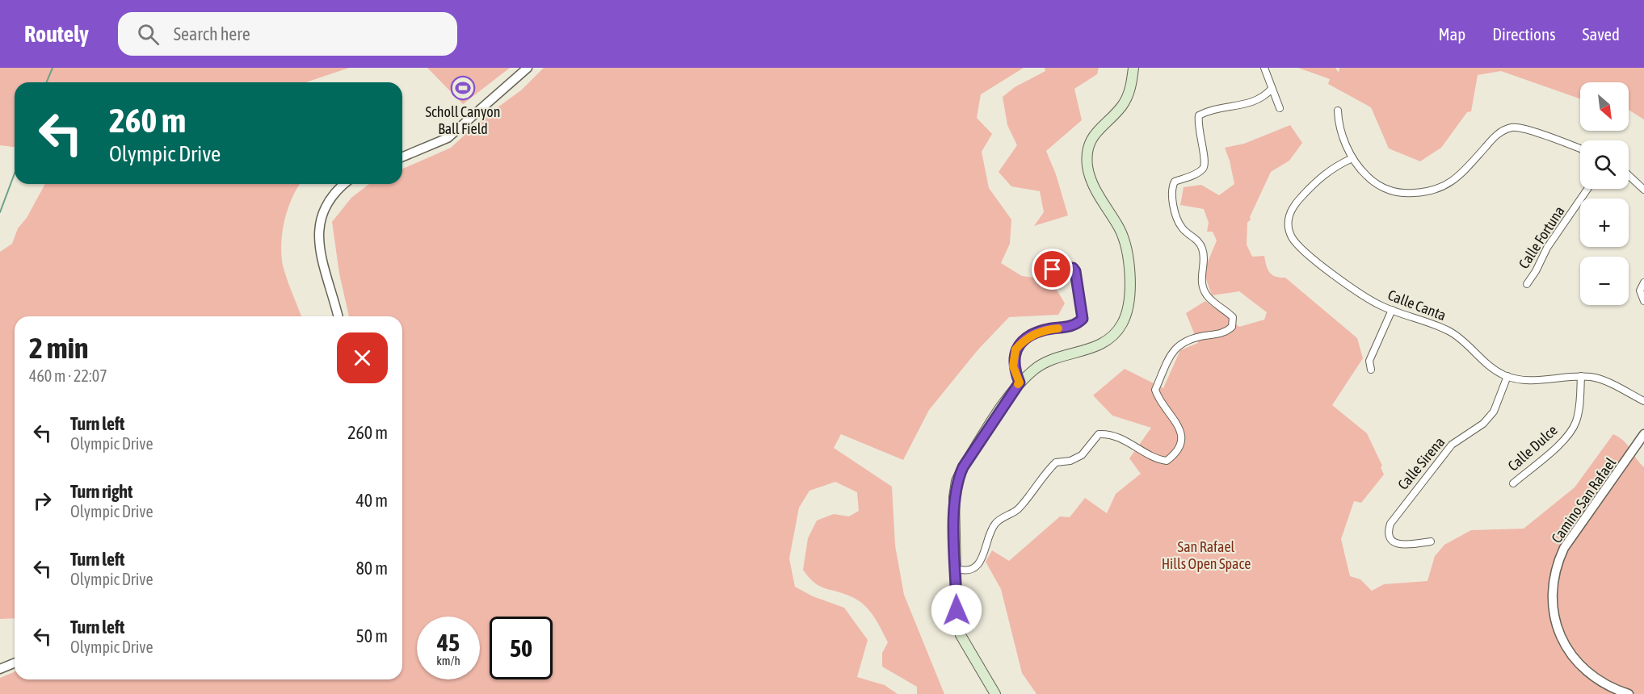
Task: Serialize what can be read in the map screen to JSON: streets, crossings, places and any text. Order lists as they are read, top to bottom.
{
  "streets": {
    "street": [
      "Calle Fortuna",
      "Calle Canta",
      "Calle Dulce",
      "Calle Sirena",
      "Camino San Rafael"
    ]
  },
  "crossings": [
    ["Calle Canta", "Calle Dulce"],
    ["Calle Canta", "Calle Sirena"]
  ],
  "parks": ["San Rafael Hills Open Space"],
  "places": {
    "sports": ["Scholl Canyon Ball Field"]
  },
  "north": "bottom right",
  "page": {
    "header": "Routely",
    "search": "Search here",
    "nav": ["Map", "Directions", "Saved"],
    "map_buttons": ["+", "−"],
    "turn": ["260 m", "Olympic Drive"],
    "heading": ["2 min", "460 m · 22:07"],
    "list": [
      {
        "name": "Turn left",
        "note": "Olympic Drive",
        "value": "260 m"
      },
      {
        "name": "Turn right",
        "note": "Olympic Drive",
        "value": "40 m"
      },
      {
        "name": "Turn left",
        "note": "Olympic Drive",
        "value": "80 m"
      },
      {
        "name": "Turn left",
        "note": "Olympic Drive",
        "value": "50 m"
      }
    ],
    "speed": "45 km/h",
    "limit": "50"
  }
}
